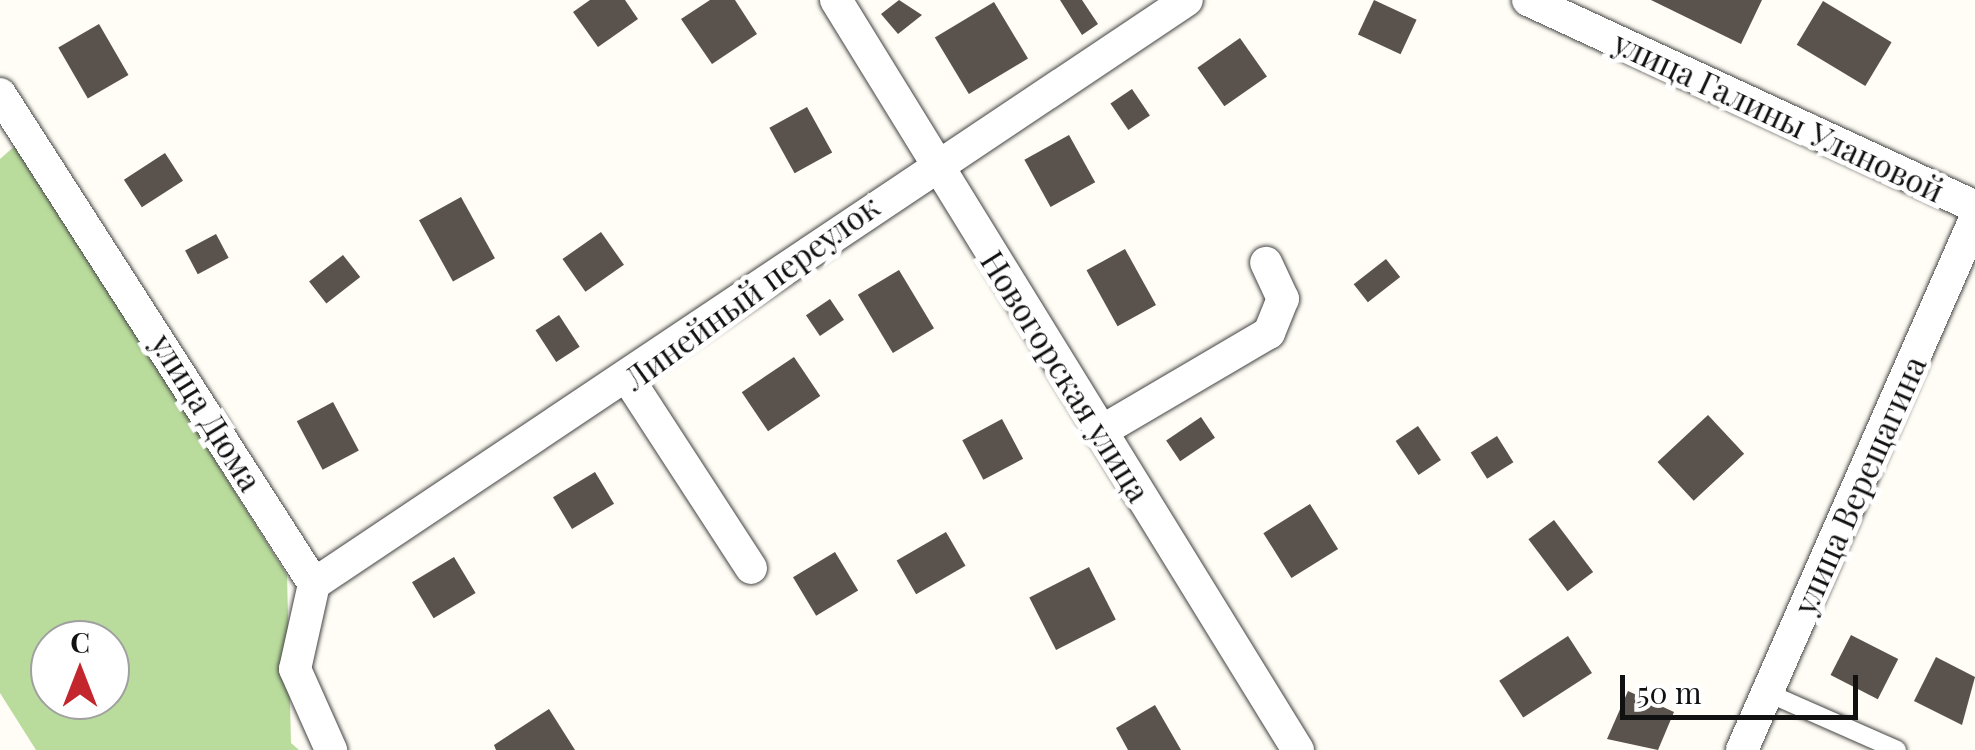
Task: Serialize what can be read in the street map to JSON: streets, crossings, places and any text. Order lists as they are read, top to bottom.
{
  "streets": {
    "street": [
      "улица Галины Улановой",
      "Линейный переулок",
      "Новогорская улица",
      "улица Дюма",
      "улица Верещагина"
    ]
  },
  "crossings": [
    ["Линейный переулок", "Новогорская улица"],
    ["Линейный переулок", "улица Дюма"]
  ],
  "scale_bar": "50 m",
  "north": "top"
}
